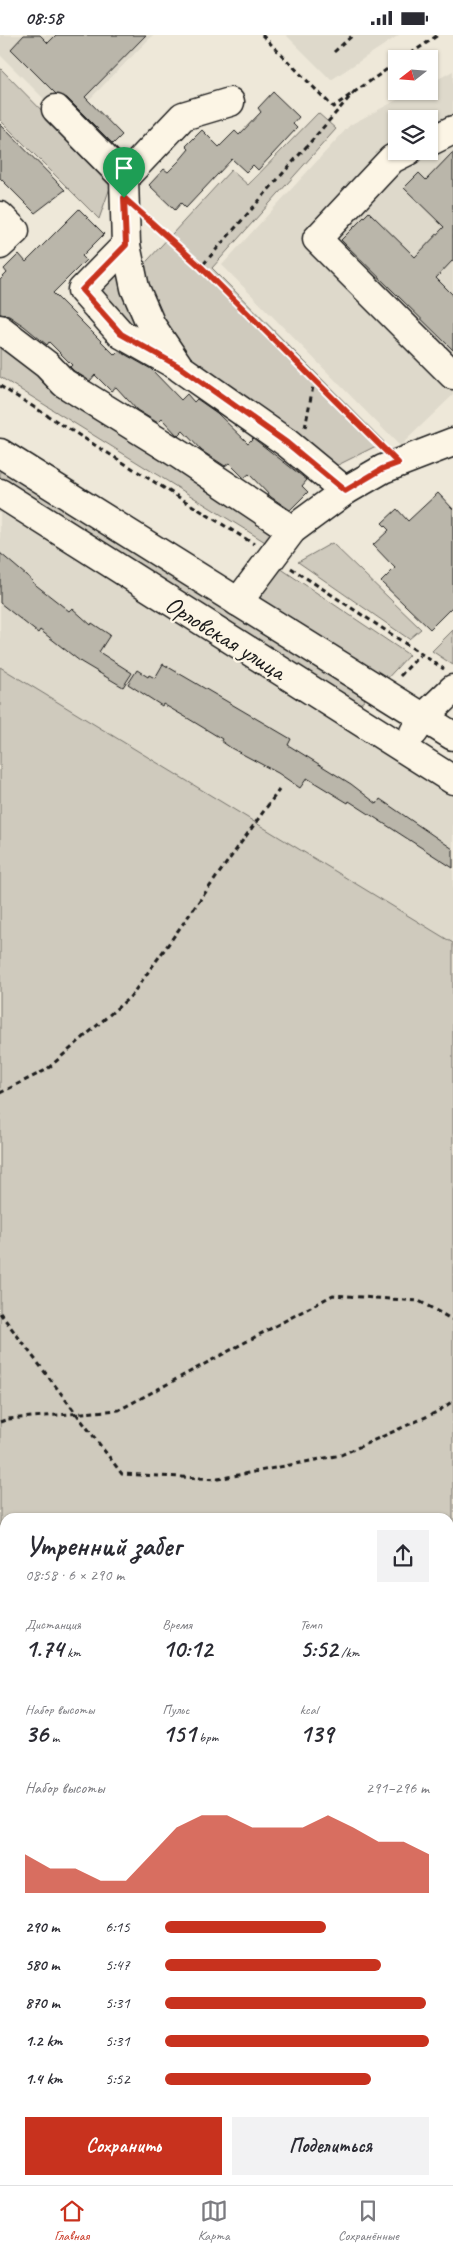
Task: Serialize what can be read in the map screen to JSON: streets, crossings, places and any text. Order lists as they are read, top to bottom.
{
  "streets": {
    "street": ["Орловская улица"]
  },
  "north": "left",
  "page": {
    "status": "08:58",
    "heading": ["Утренний забег", "08:58 · 6 × 290 m"],
    "stats": [
      ["Дистанция", "1.74 km"],
      ["Время", "10:12"],
      ["Темп", "5:52 /km"],
      ["Набор высоты", "36 m"],
      ["Пульс", "151 bpm"],
      ["kcal", "139"]
    ],
    "chart": ["Набор высоты", "291–296 m"],
    "list": [
      {
        "name": "290 m",
        "note": "6:15"
      },
      {
        "name": "580 m",
        "note": "5:47"
      },
      {
        "name": "870 m",
        "note": "5:31"
      },
      {
        "name": "1.2 km",
        "note": "5:31"
      },
      {
        "name": "1.4 km",
        "note": "5:52"
      }
    ],
    "buttons": ["Сохранить", "Поделиться"],
    "tabs": ["Главная", "Карта", "Сохранённые"]
  }
}
